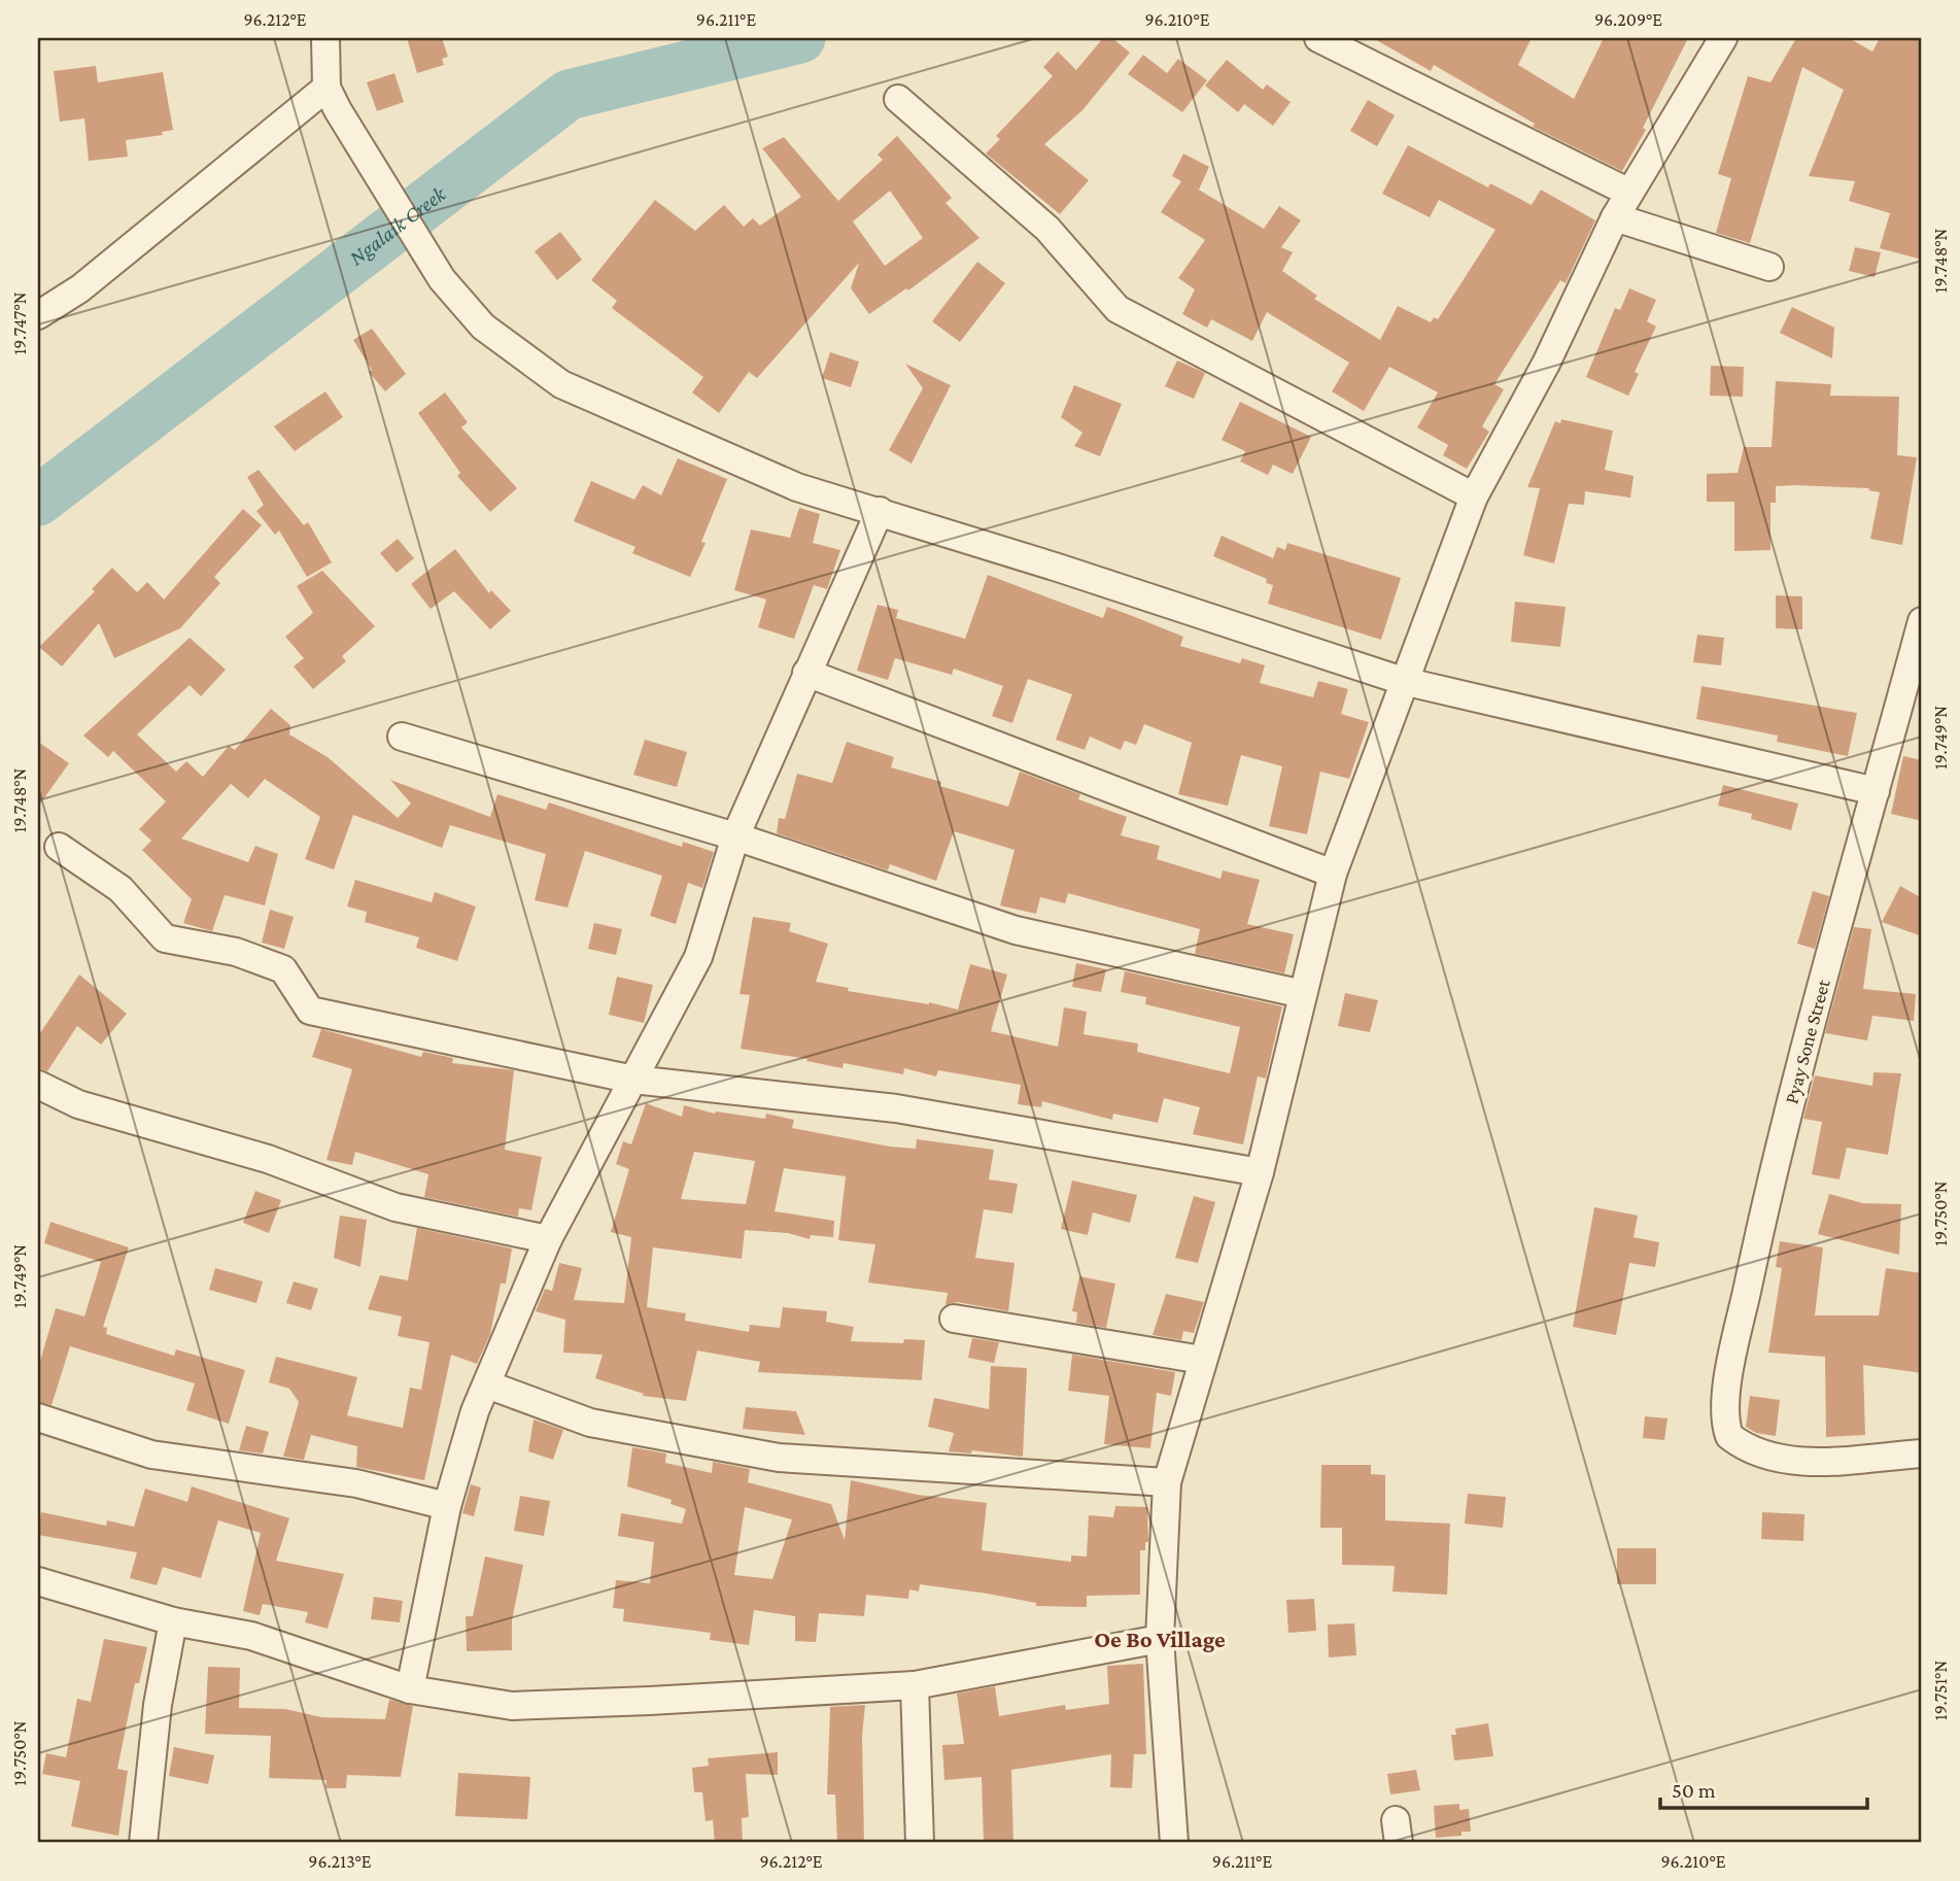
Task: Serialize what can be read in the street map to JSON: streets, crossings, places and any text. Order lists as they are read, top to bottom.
{
  "streets": {
    "street": ["Pyay Sone Street"]
  },
  "districts": ["Oe Bo Village"],
  "water": ["Ngalaik Creek"],
  "scale_bar": "50 m",
  "coordinates": [
    "96.212°E",
    "96.211°E",
    "96.210°E",
    "96.209°E",
    "19.748°N",
    "19.747°N",
    "19.749°N",
    "19.750°N",
    "19.751°N",
    "96.213°E"
  ]
}
